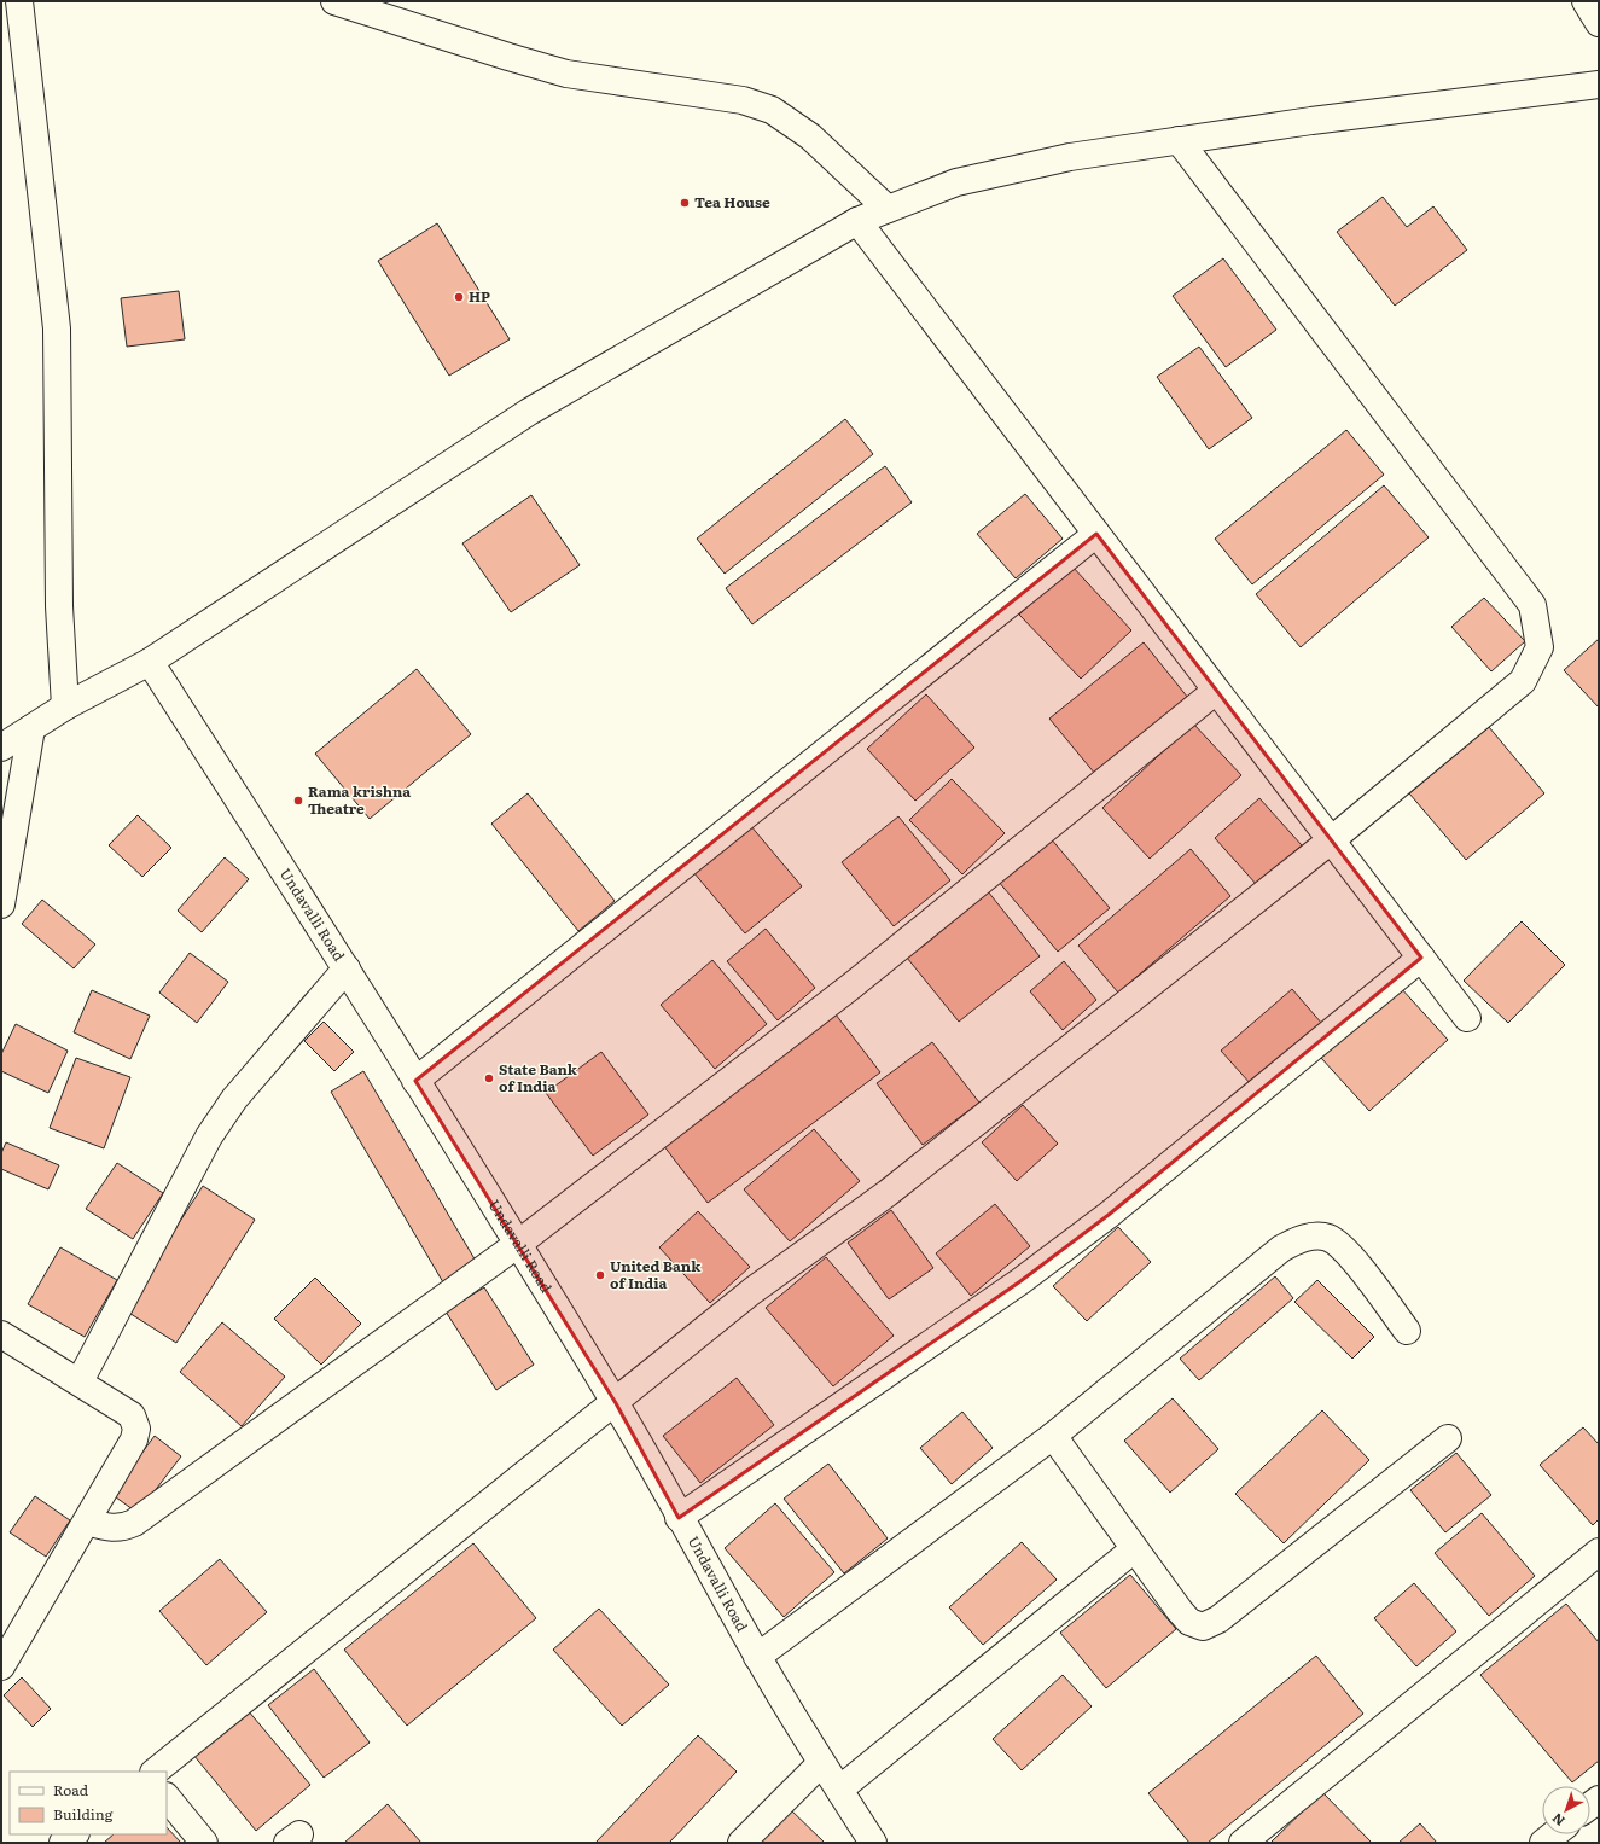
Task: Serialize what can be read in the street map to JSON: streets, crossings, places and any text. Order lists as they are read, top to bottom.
{
  "streets": {
    "street": ["Undavalli Road"]
  },
  "places": [
    "Tea House",
    "HP",
    "Rama krishna Theatre",
    "State Bank of India",
    "United Bank of India"
  ],
  "legend": ["Road", "Building"],
  "north": "bottom left"
}
